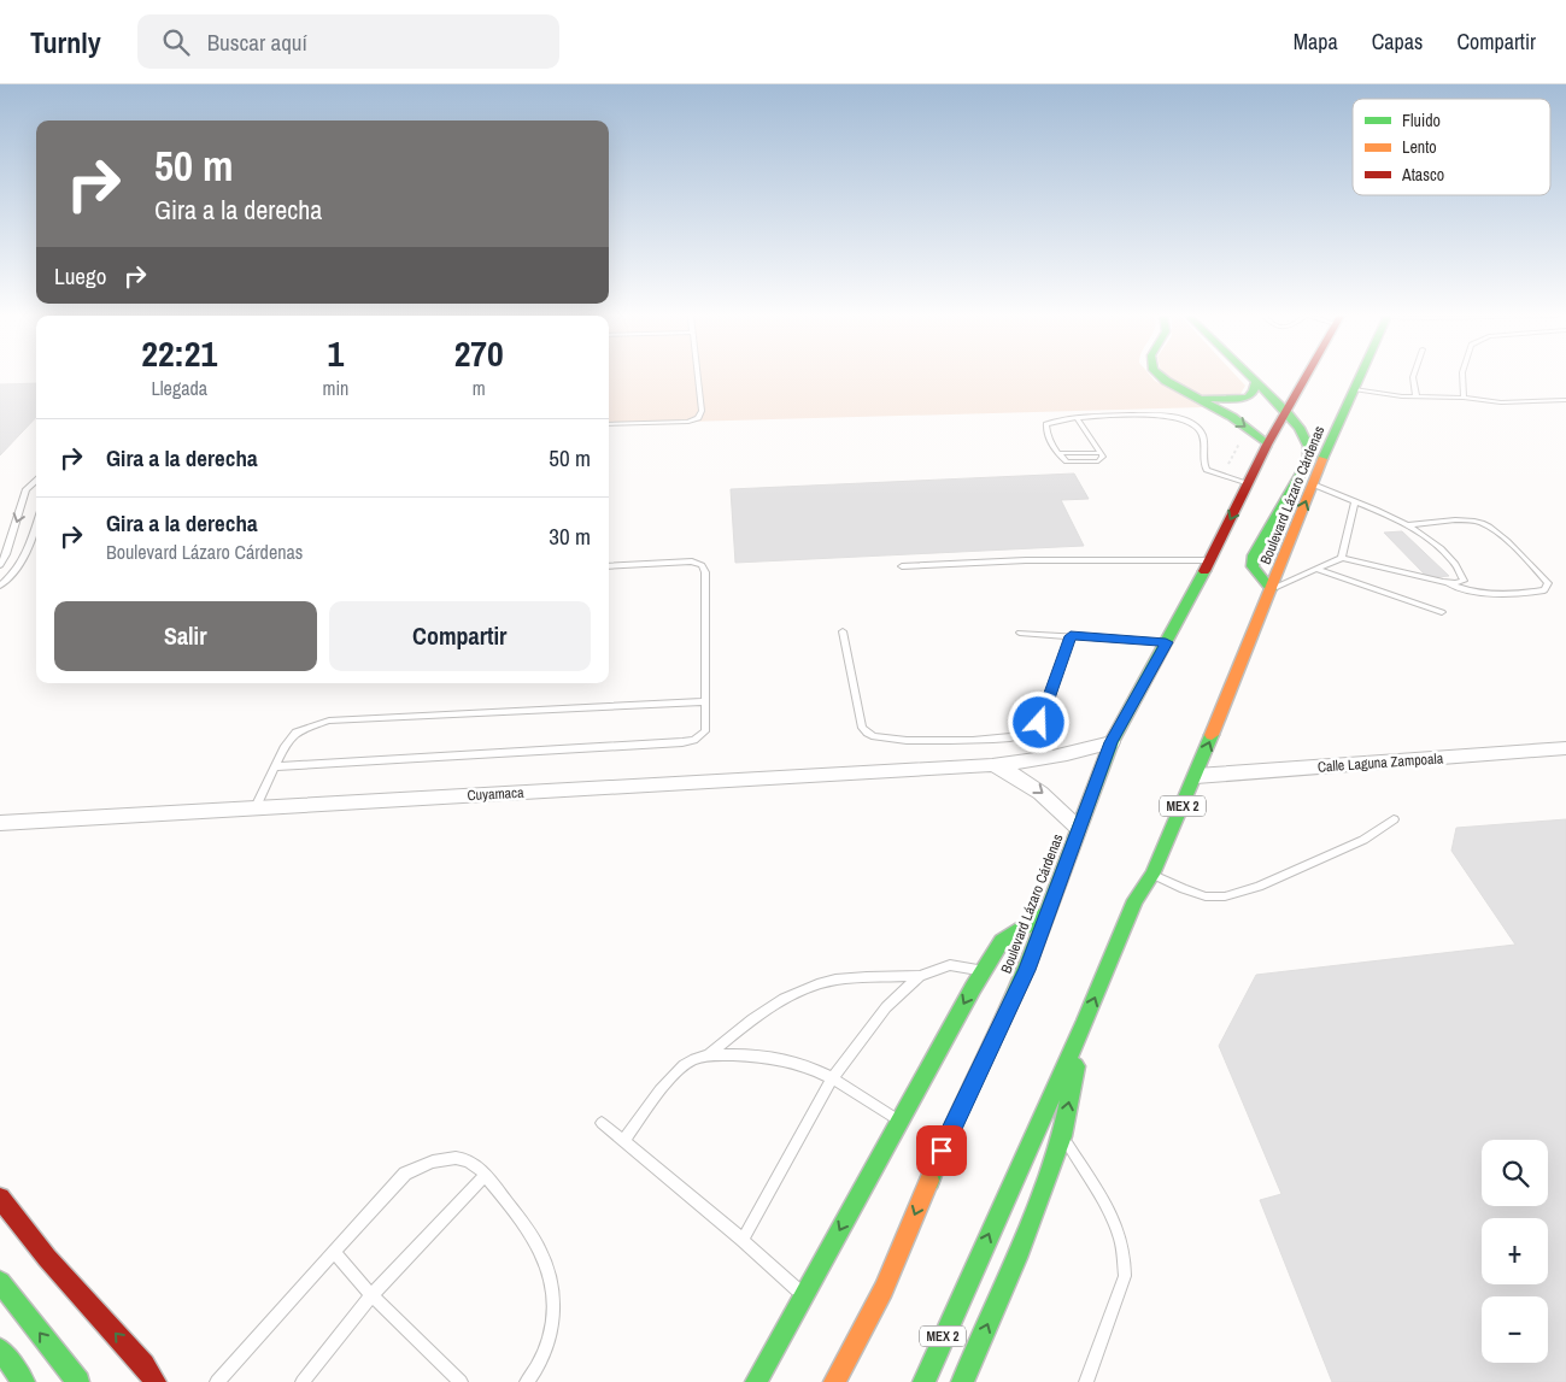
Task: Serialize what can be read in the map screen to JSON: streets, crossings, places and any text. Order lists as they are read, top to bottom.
{
  "streets": {
    "main road": ["Boulevard Lázaro Cárdenas", "MEX 2"],
    "street": ["Calle Laguna Zampoala", "Cuyamaca"]
  },
  "crossings": [
    ["Boulevard Lázaro Cárdenas", "Calle Laguna Zampoala"],
    ["Boulevard Lázaro Cárdenas", "Cuyamaca"]
  ],
  "legend": ["Fluido", "Lento", "Atasco"],
  "page": {
    "header": "Turnly",
    "search": "Buscar aquí",
    "nav": ["Mapa", "Capas", "Compartir"],
    "turn": ["50 m", "Gira a la derecha"],
    "then": "Luego",
    "eta": [
      "22:21",
      "Llegada",
      "1",
      "min",
      "270",
      "m"
    ],
    "list": [
      {
        "name": "Gira a la derecha",
        "value": "50 m"
      },
      {
        "name": "Gira a la derecha",
        "note": "Boulevard Lázaro Cárdenas",
        "value": "30 m"
      }
    ],
    "buttons": ["Salir", "Compartir"],
    "map_buttons": ["+", "−"]
  }
}
